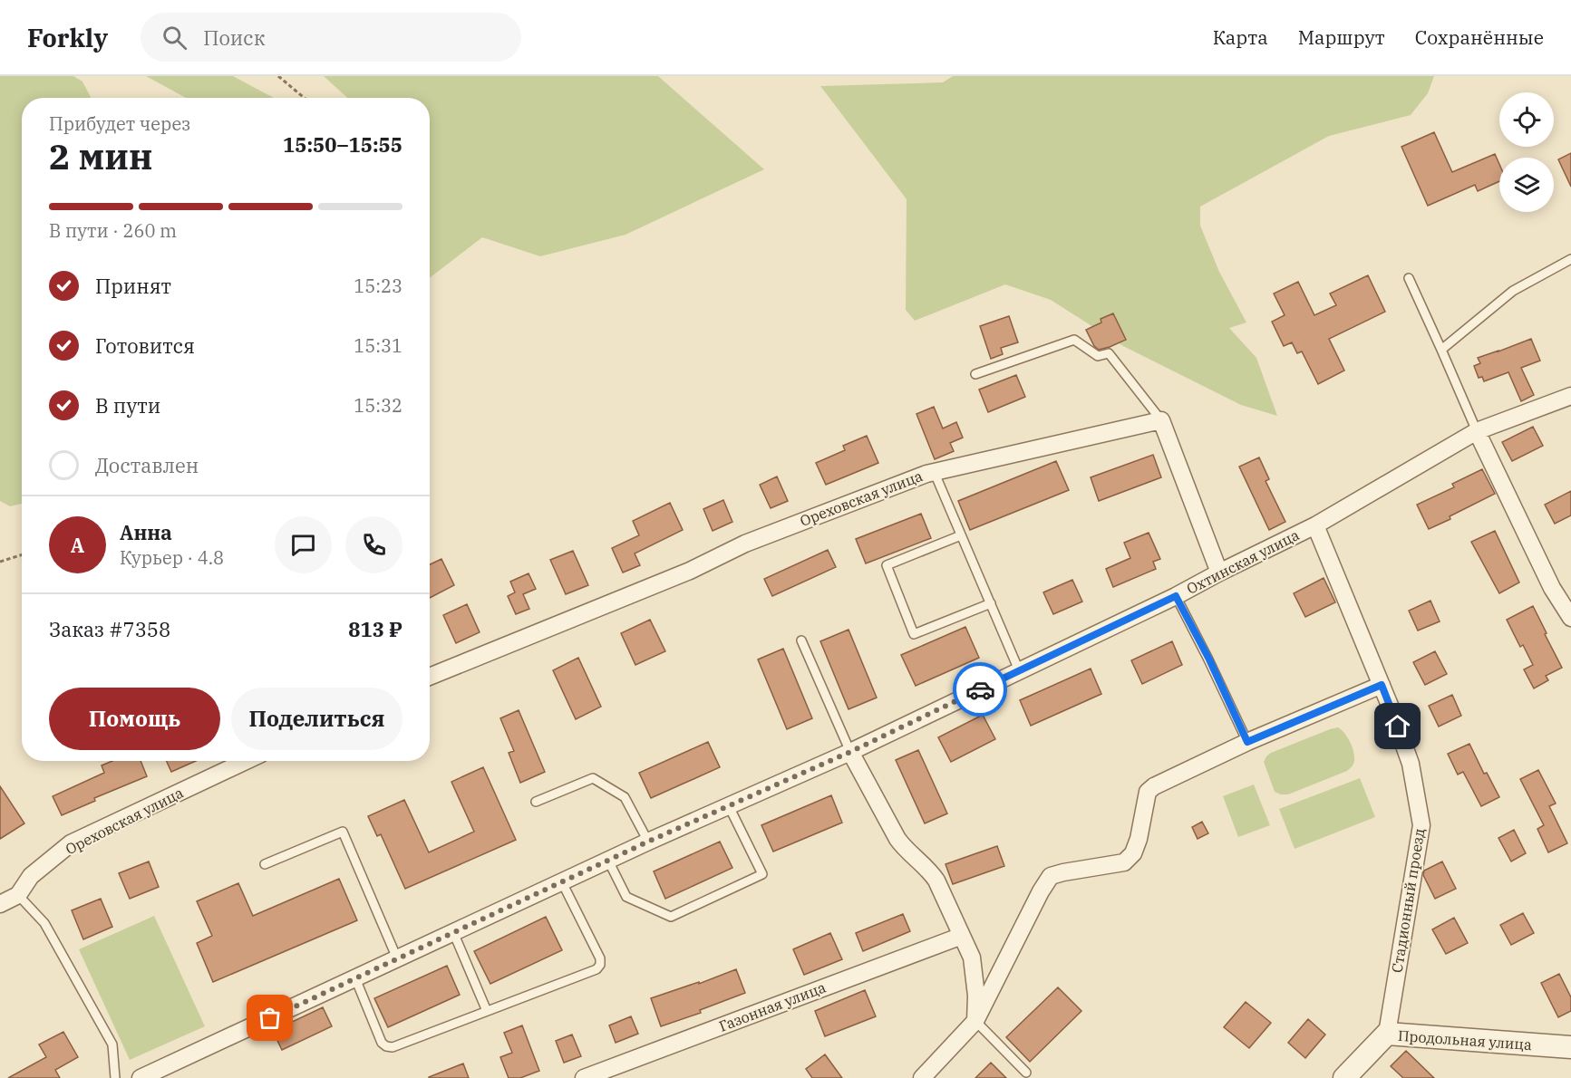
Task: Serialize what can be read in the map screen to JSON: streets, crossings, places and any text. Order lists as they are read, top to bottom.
{
  "streets": {
    "street": [
      "Ореховская улица",
      "Охтинская улица",
      "Стадионный проезд",
      "Газонная улица",
      "Продольная улица"
    ]
  },
  "crossings": [
    ["Охтинская улица", "Стадионный проезд"],
    ["Стадионный проезд", "Продольная улица"]
  ],
  "page": {
    "header": "Forkly",
    "search": "Поиск",
    "nav": ["Карта", "Маршрут", "Сохранённые"],
    "heading": ["2 мин", "Прибудет через", "15:50–15:55"],
    "panel": [
      "Анна",
      "Курьер · 4.8",
      "Заказ #7358",
      "813 ₽"
    ],
    "bar": "В пути · 260 m",
    "list": [
      ["Принят", "15:23"],
      ["Готовится", "15:31"],
      ["В пути", "15:32"],
      "Доставлен"
    ],
    "round": "А",
    "buttons": ["Помощь", "Поделиться"]
  }
}
